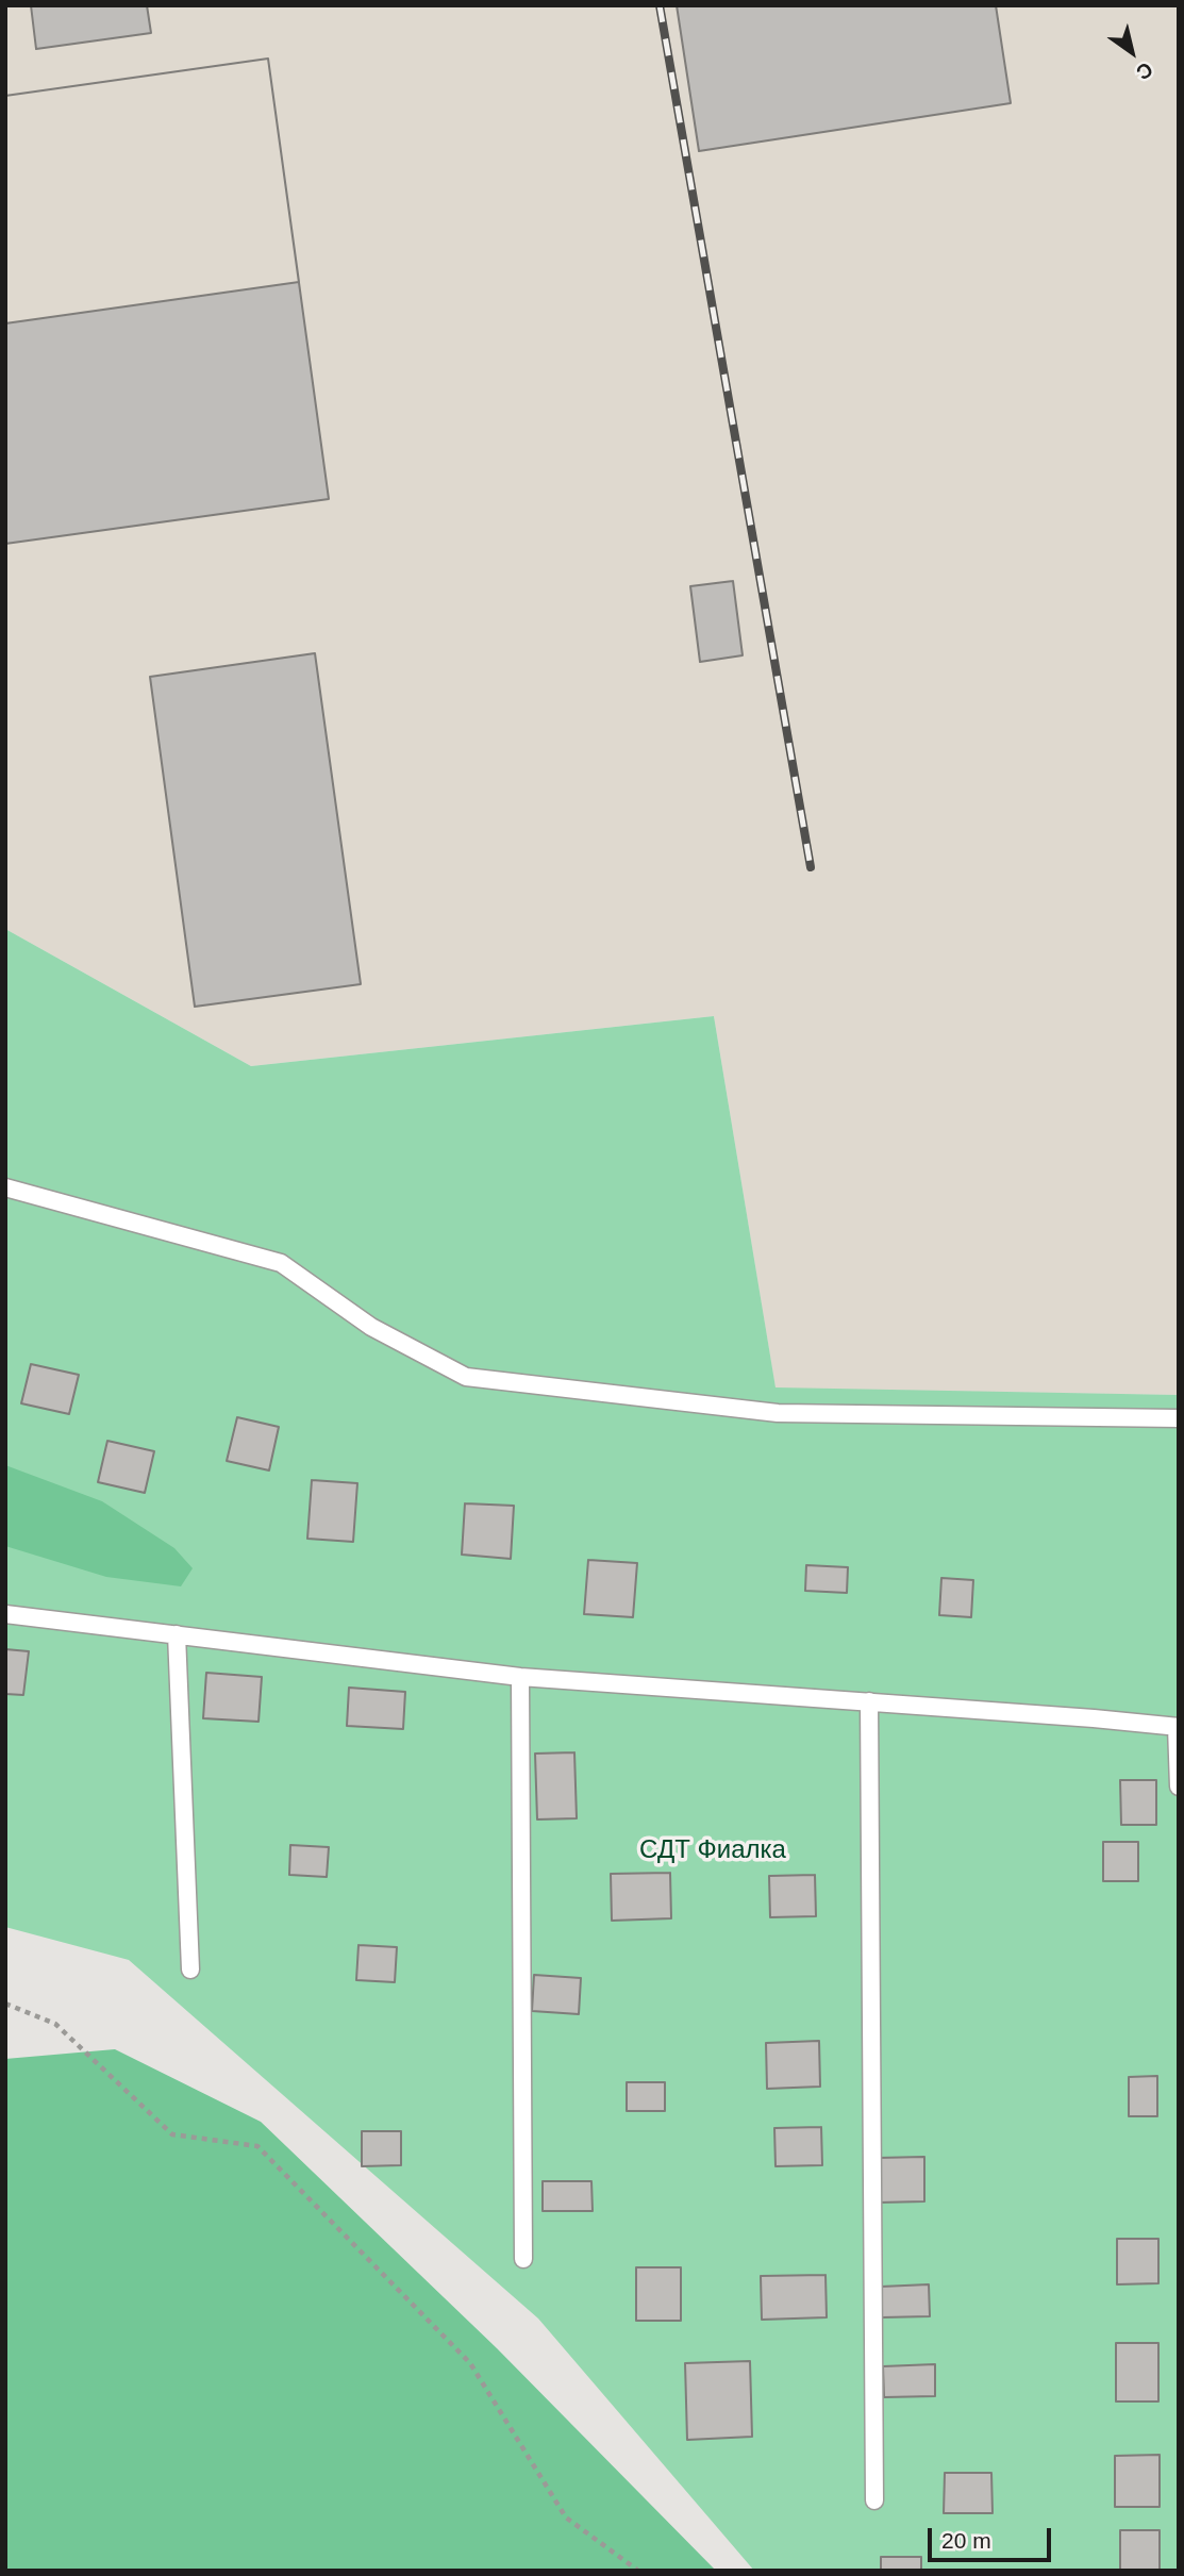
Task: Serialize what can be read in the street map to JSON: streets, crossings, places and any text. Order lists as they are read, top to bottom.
{
  "parks": ["СДТ Фиалка"],
  "scale_bar": "20 m",
  "north": "bottom right"
}
